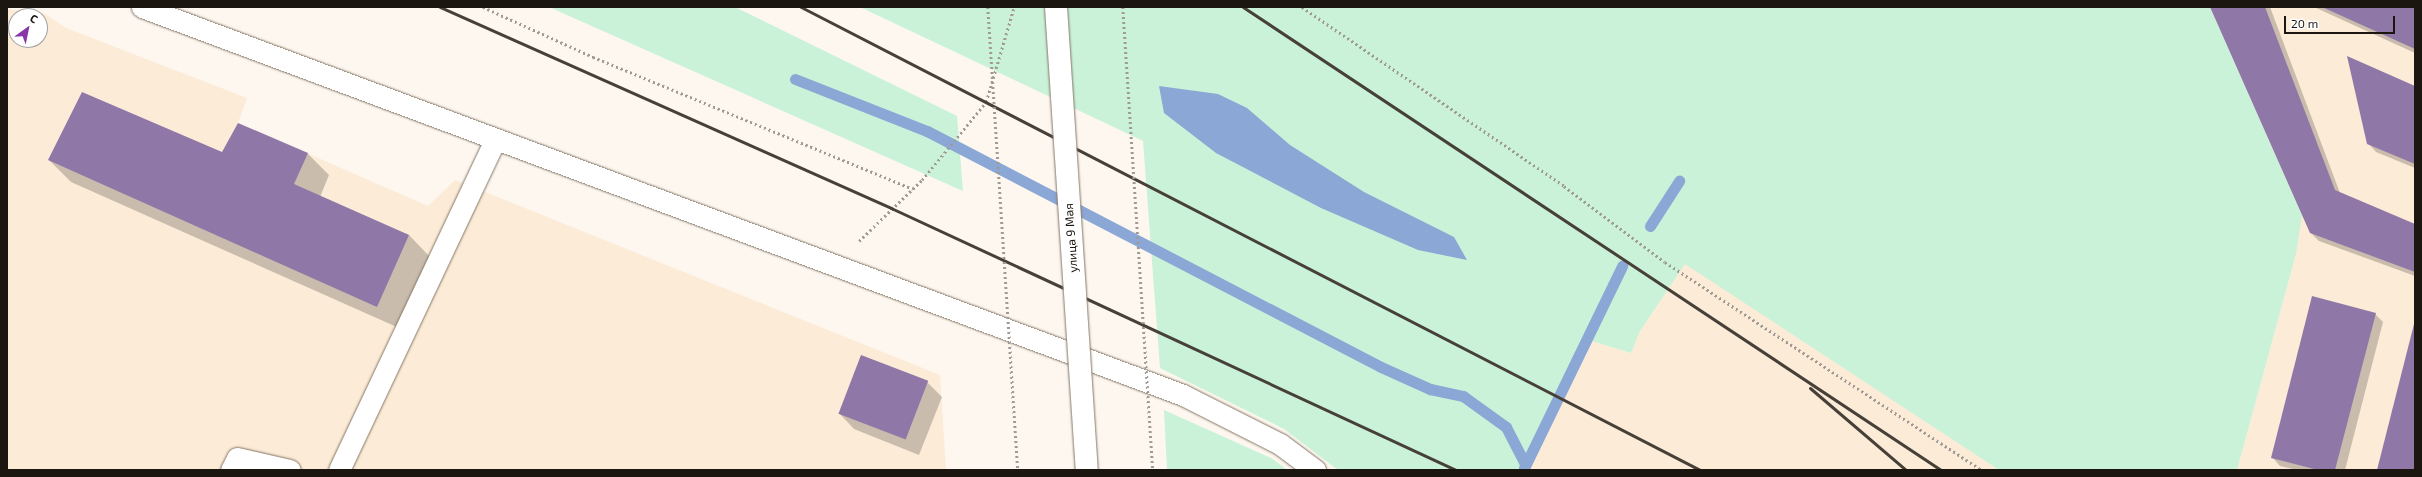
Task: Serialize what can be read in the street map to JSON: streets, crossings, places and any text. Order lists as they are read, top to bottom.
{
  "streets": {
    "main road": ["улица 9 Мая"]
  },
  "scale_bar": "20 m",
  "north": "top right"
}
